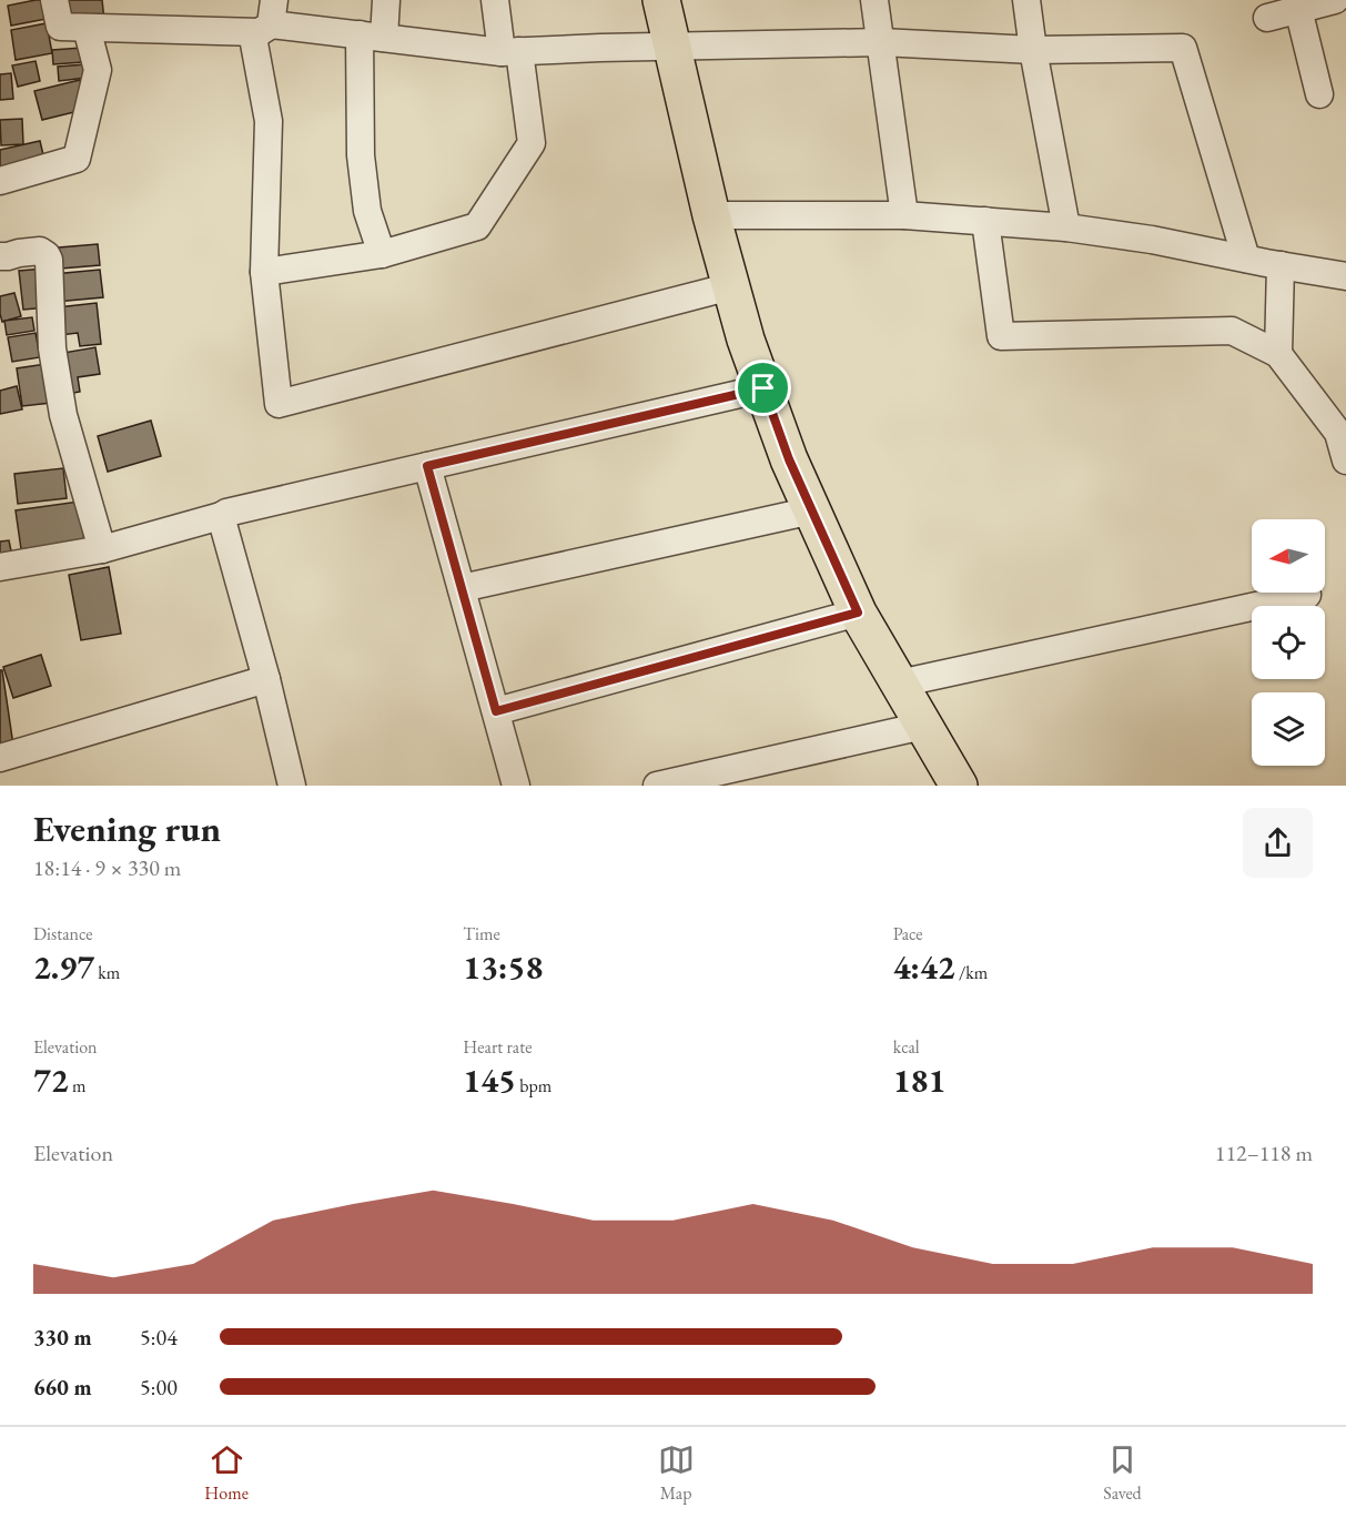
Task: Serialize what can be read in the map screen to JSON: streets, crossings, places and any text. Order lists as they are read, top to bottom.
{
  "north": "left",
  "page": {
    "heading": ["Evening run", "18:14 · 9 × 330 m"],
    "stats": [
      ["Distance", "2.97 km"],
      ["Time", "13:58"],
      ["Pace", "4:42 /km"],
      ["Elevation", "72 m"],
      ["Heart rate", "145 bpm"],
      ["kcal", "181"]
    ],
    "chart": ["Elevation", "112–118 m"],
    "list": [
      {
        "name": "330 m",
        "note": "5:04"
      },
      {
        "name": "660 m",
        "note": "5:00"
      }
    ],
    "tabs": ["Home", "Map", "Saved"]
  }
}
